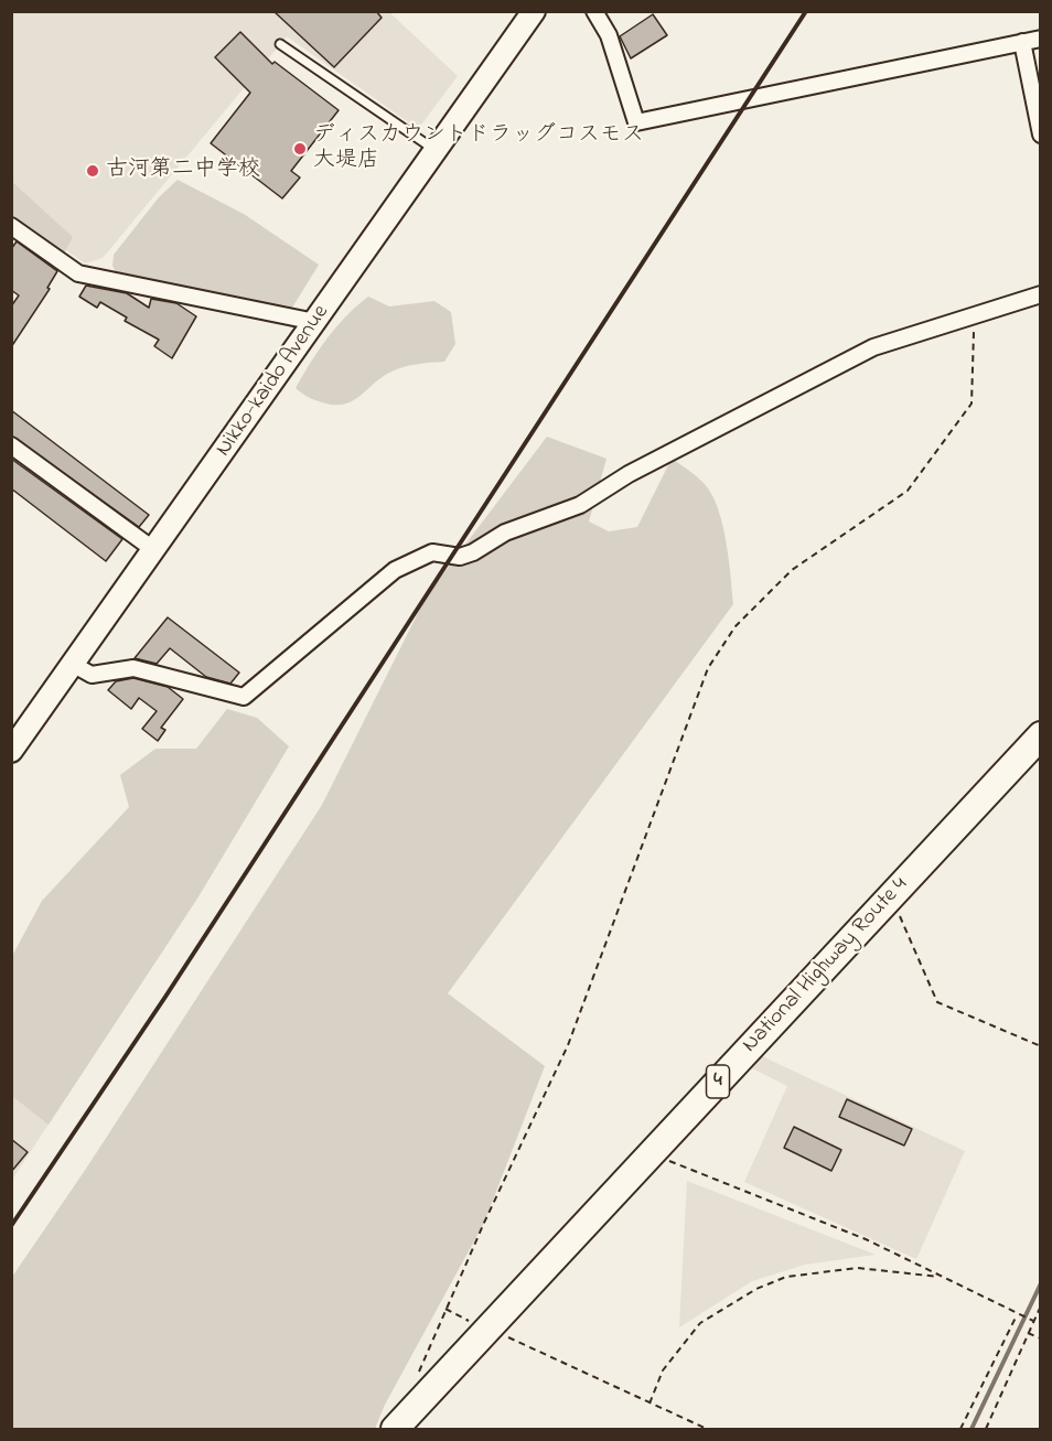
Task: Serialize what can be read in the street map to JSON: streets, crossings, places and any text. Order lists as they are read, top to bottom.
{
  "streets": {
    "highway": ["National Highway Route 4", "4"],
    "main road": ["Nikko-kaido Avenue"]
  },
  "places": ["ディスカウントドラッグコスモス 大堤店", "古河第二中学校"]
}
